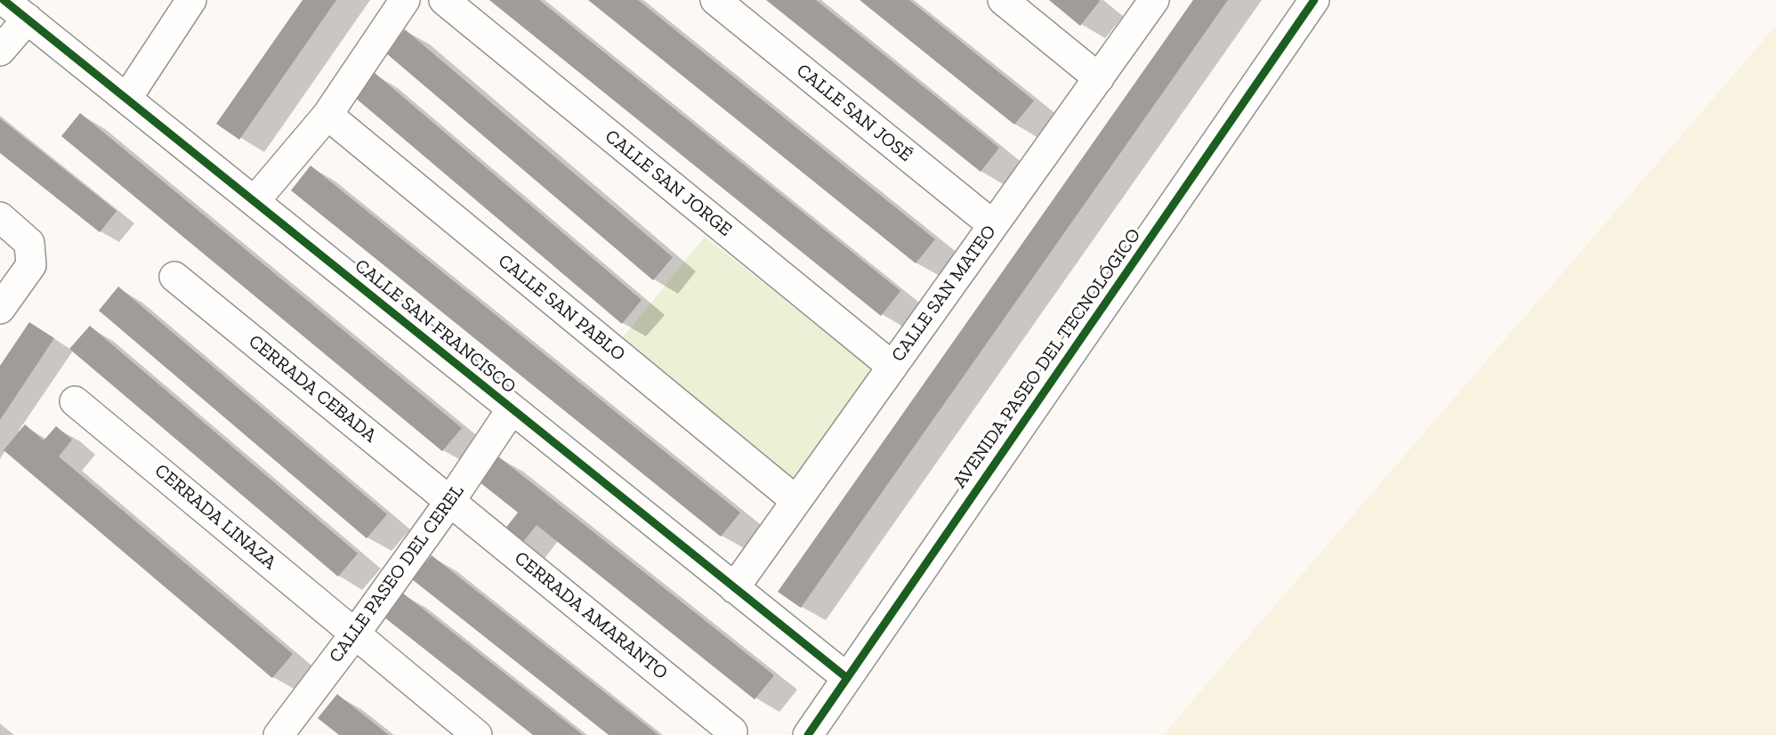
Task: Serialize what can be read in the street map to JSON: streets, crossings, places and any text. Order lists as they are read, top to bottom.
{
  "streets": {
    "street": [
      "CALLE SAN JOSÉ",
      "CALLE SAN JORGE",
      "CALLE SAN MATEO",
      "CALLE SAN PABLO",
      "CALLE SAN FRANCISCO",
      "AVENIDA PASEO DEL TECNOLÓGICO",
      "CERRADA CEBADA",
      "CERRADA LINAZA",
      "CALLE PASEO DEL CEREL",
      "CERRADA AMARANTO"
    ]
  },
  "crossings": [
    ["CALLE SAN JOSÉ", "CALLE SAN MATEO"],
    ["CALLE SAN JORGE", "CALLE SAN MATEO"],
    ["CALLE SAN MATEO", "CALLE SAN PABLO"],
    ["CALLE SAN MATEO", "CALLE SAN FRANCISCO"],
    ["CALLE SAN FRANCISCO", "AVENIDA PASEO DEL TECNOLÓGICO"],
    ["CALLE SAN FRANCISCO", "CALLE PASEO DEL CEREL"],
    ["CERRADA CEBADA", "CALLE PASEO DEL CEREL"],
    ["CERRADA CEBADA", "CERRADA AMARANTO"],
    ["CERRADA LINAZA", "CALLE PASEO DEL CEREL"],
    ["CALLE PASEO DEL CEREL", "CERRADA AMARANTO"]
  ]
}
